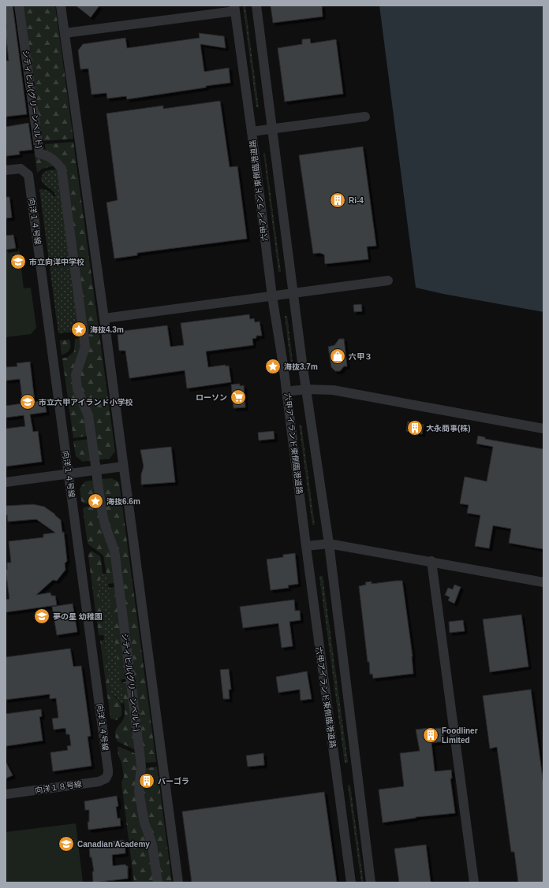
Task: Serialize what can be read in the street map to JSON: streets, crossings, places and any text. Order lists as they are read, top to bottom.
{
  "streets": {
    "street": [
      "シティヒル(グリーンベルト)",
      "六甲アイランド東側臨港道路",
      "向洋１４号線",
      "向洋１８号線"
    ]
  },
  "crossings": [
    ["向洋１４号線", "向洋１８号線"]
  ],
  "places": {
    "building": [
      "Ri-4",
      "大永商事(株)",
      "Foodliner Limited",
      "パーゴラ"
    ],
    "school or university": [
      "市立向洋中学校",
      "市立六甲アイランド小学校",
      "夢の星 幼稚園",
      "Canadian Academy"
    ],
    "place": ["海抜4.3m", "海抜3.7m", "海抜6.6m"],
    "shop": ["六甲３"],
    "supermarket": ["ローソン"]
  }
}
